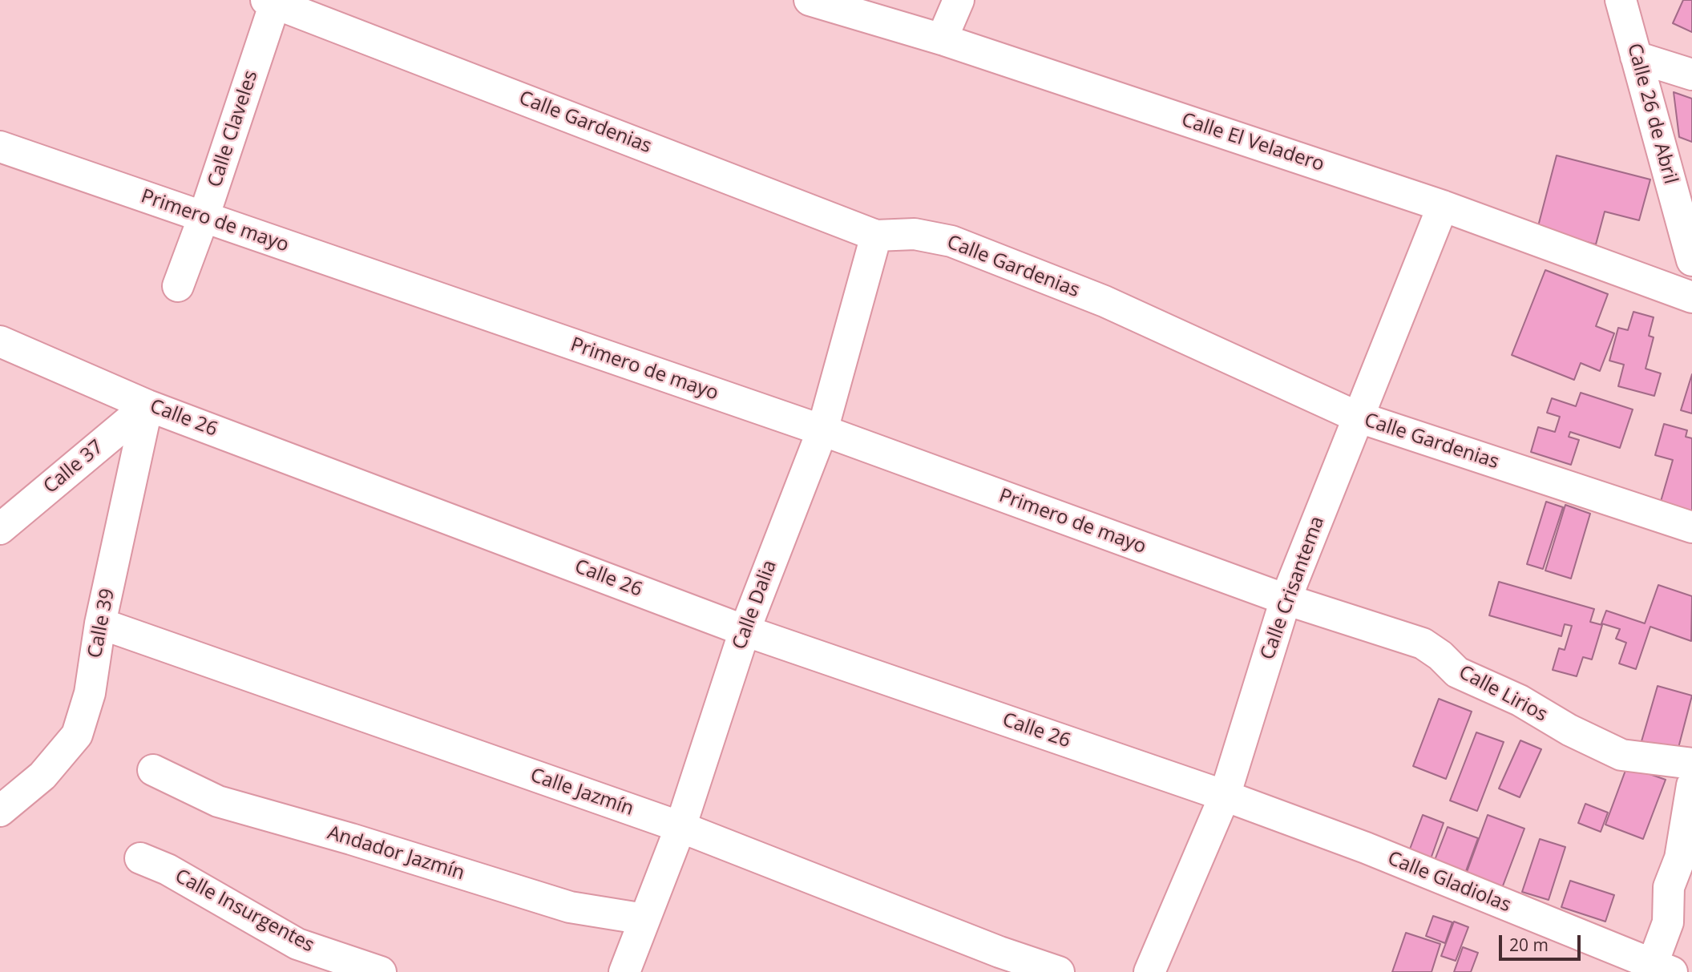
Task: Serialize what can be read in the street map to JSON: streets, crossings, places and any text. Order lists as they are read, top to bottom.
{
  "streets": {
    "street": [
      "Calle 26 de Abril",
      "Calle Gardenias",
      "Calle Claveles",
      "Calle El Veladero",
      "Primero de mayo",
      "Calle 26",
      "Calle 37",
      "Calle Crisantema",
      "Calle Dalia",
      "Calle 39",
      "Calle Lirios",
      "Calle Jazmín",
      "Andador Jazmín",
      "Calle Gladiolas",
      "Calle Insurgentes"
    ]
  },
  "crossings": [
    ["Calle Gardenias", "Calle Claveles"],
    ["Calle Gardenias", "Calle Crisantema"],
    ["Calle Gardenias", "Calle Dalia"],
    ["Calle Claveles", "Primero de mayo"],
    ["Calle El Veladero", "Calle Crisantema"],
    ["Primero de mayo", "Calle Crisantema"],
    ["Primero de mayo", "Calle Dalia"],
    ["Primero de mayo", "Calle Lirios"],
    ["Calle 26", "Calle 37"],
    ["Calle 26", "Calle Crisantema"],
    ["Calle 26", "Calle Dalia"],
    ["Calle 26", "Calle 39"],
    ["Calle 26", "Calle Gladiolas"],
    ["Calle 37", "Calle 39"],
    ["Calle Crisantema", "Calle Lirios"],
    ["Calle Crisantema", "Calle Gladiolas"],
    ["Calle Dalia", "Calle Jazmín"],
    ["Calle Dalia", "Andador Jazmín"],
    ["Calle 39", "Calle Jazmín"]
  ],
  "scale_bar": "20 m"
}
